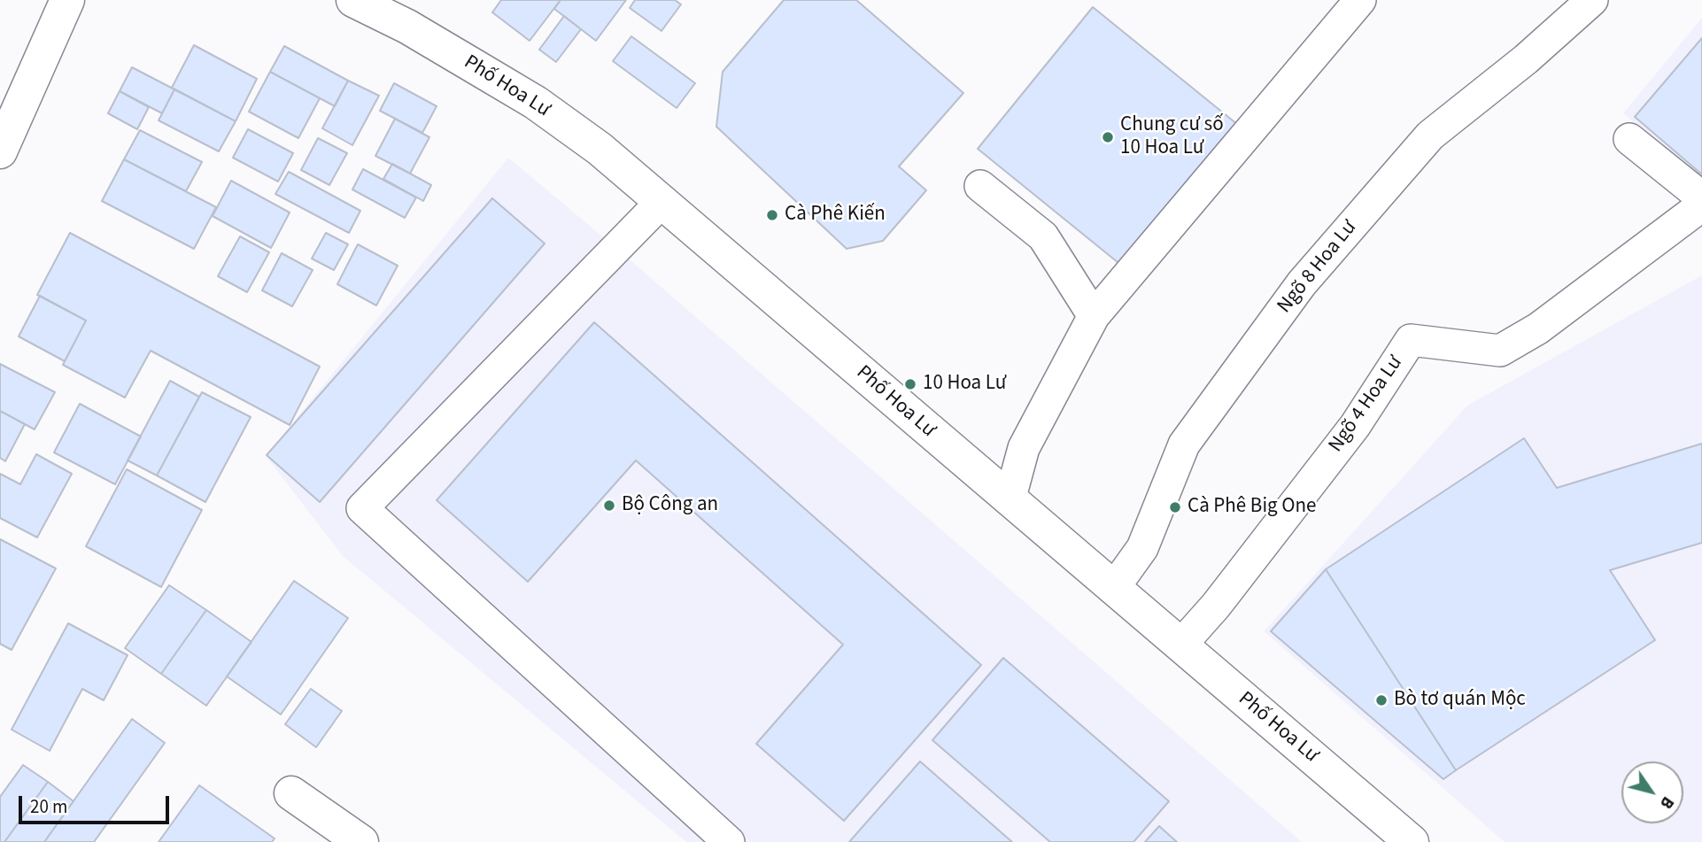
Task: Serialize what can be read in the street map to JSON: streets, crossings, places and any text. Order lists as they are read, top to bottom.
{
  "streets": {
    "street": ["Phố Hoa Lư"],
    "lane": ["Ngõ 8 Hoa Lư", "Ngõ 4 Hoa Lư"]
  },
  "crossings": [
    ["Phố Hoa Lư", "Ngõ 8 Hoa Lư"],
    ["Phố Hoa Lư", "Ngõ 4 Hoa Lư"]
  ],
  "places": [
    "Chung cư số 10 Hoa Lư",
    "Cà Phê Kiến",
    "10 Hoa Lư",
    "Bộ Công an",
    "Cà Phê Big One",
    "Bò tơ quán Mộc"
  ],
  "scale_bar": "20 m",
  "north": "bottom right"
}
